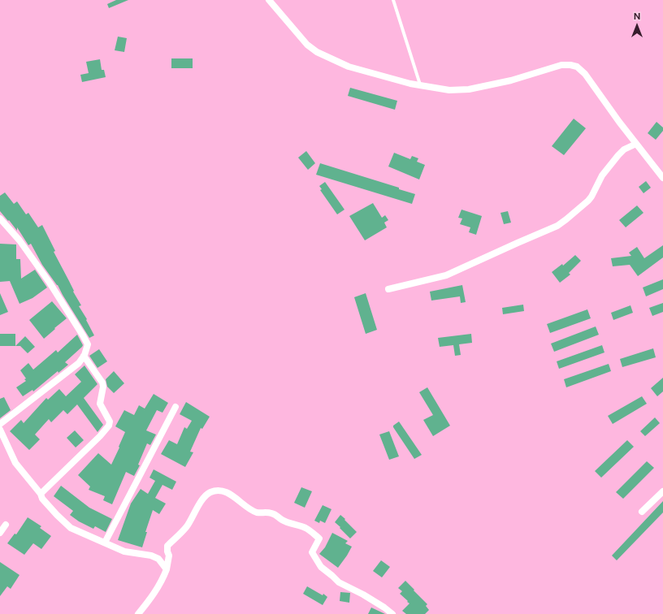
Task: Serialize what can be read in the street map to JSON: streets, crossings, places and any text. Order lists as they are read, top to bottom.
{
  "north": "top"
}
